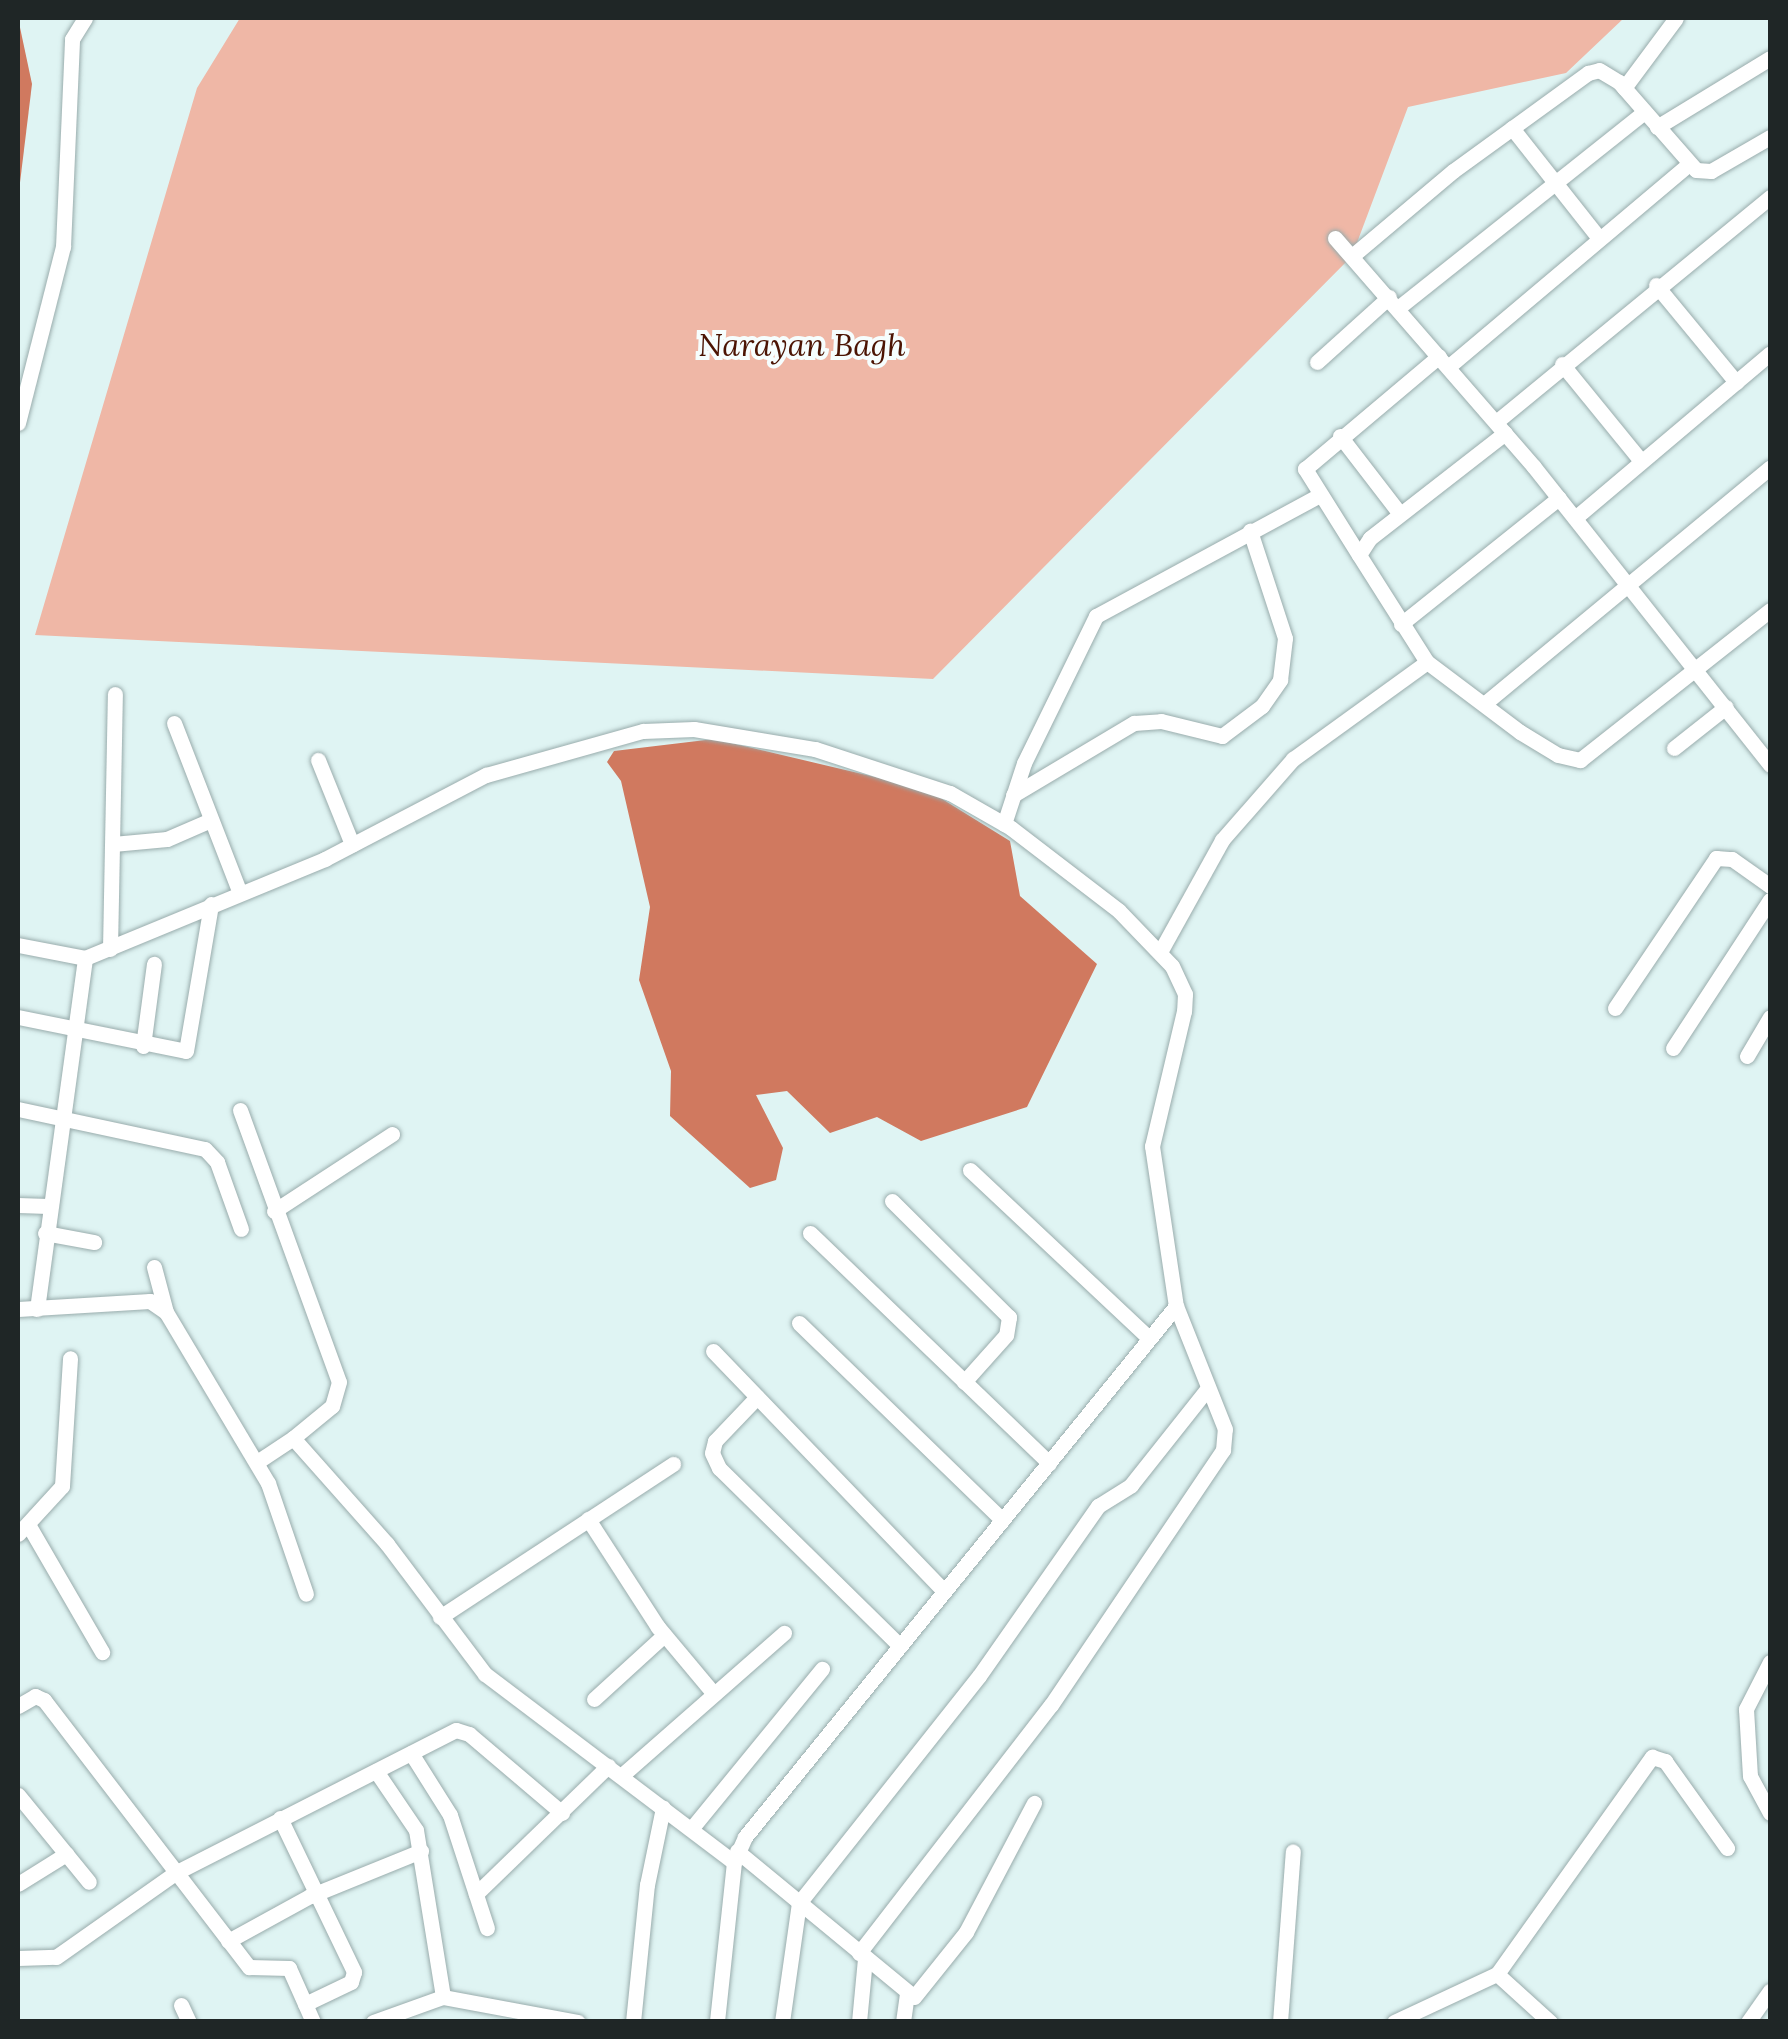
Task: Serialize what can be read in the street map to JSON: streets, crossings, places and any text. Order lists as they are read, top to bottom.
{
  "parks": ["Narayan Bagh"]
}
